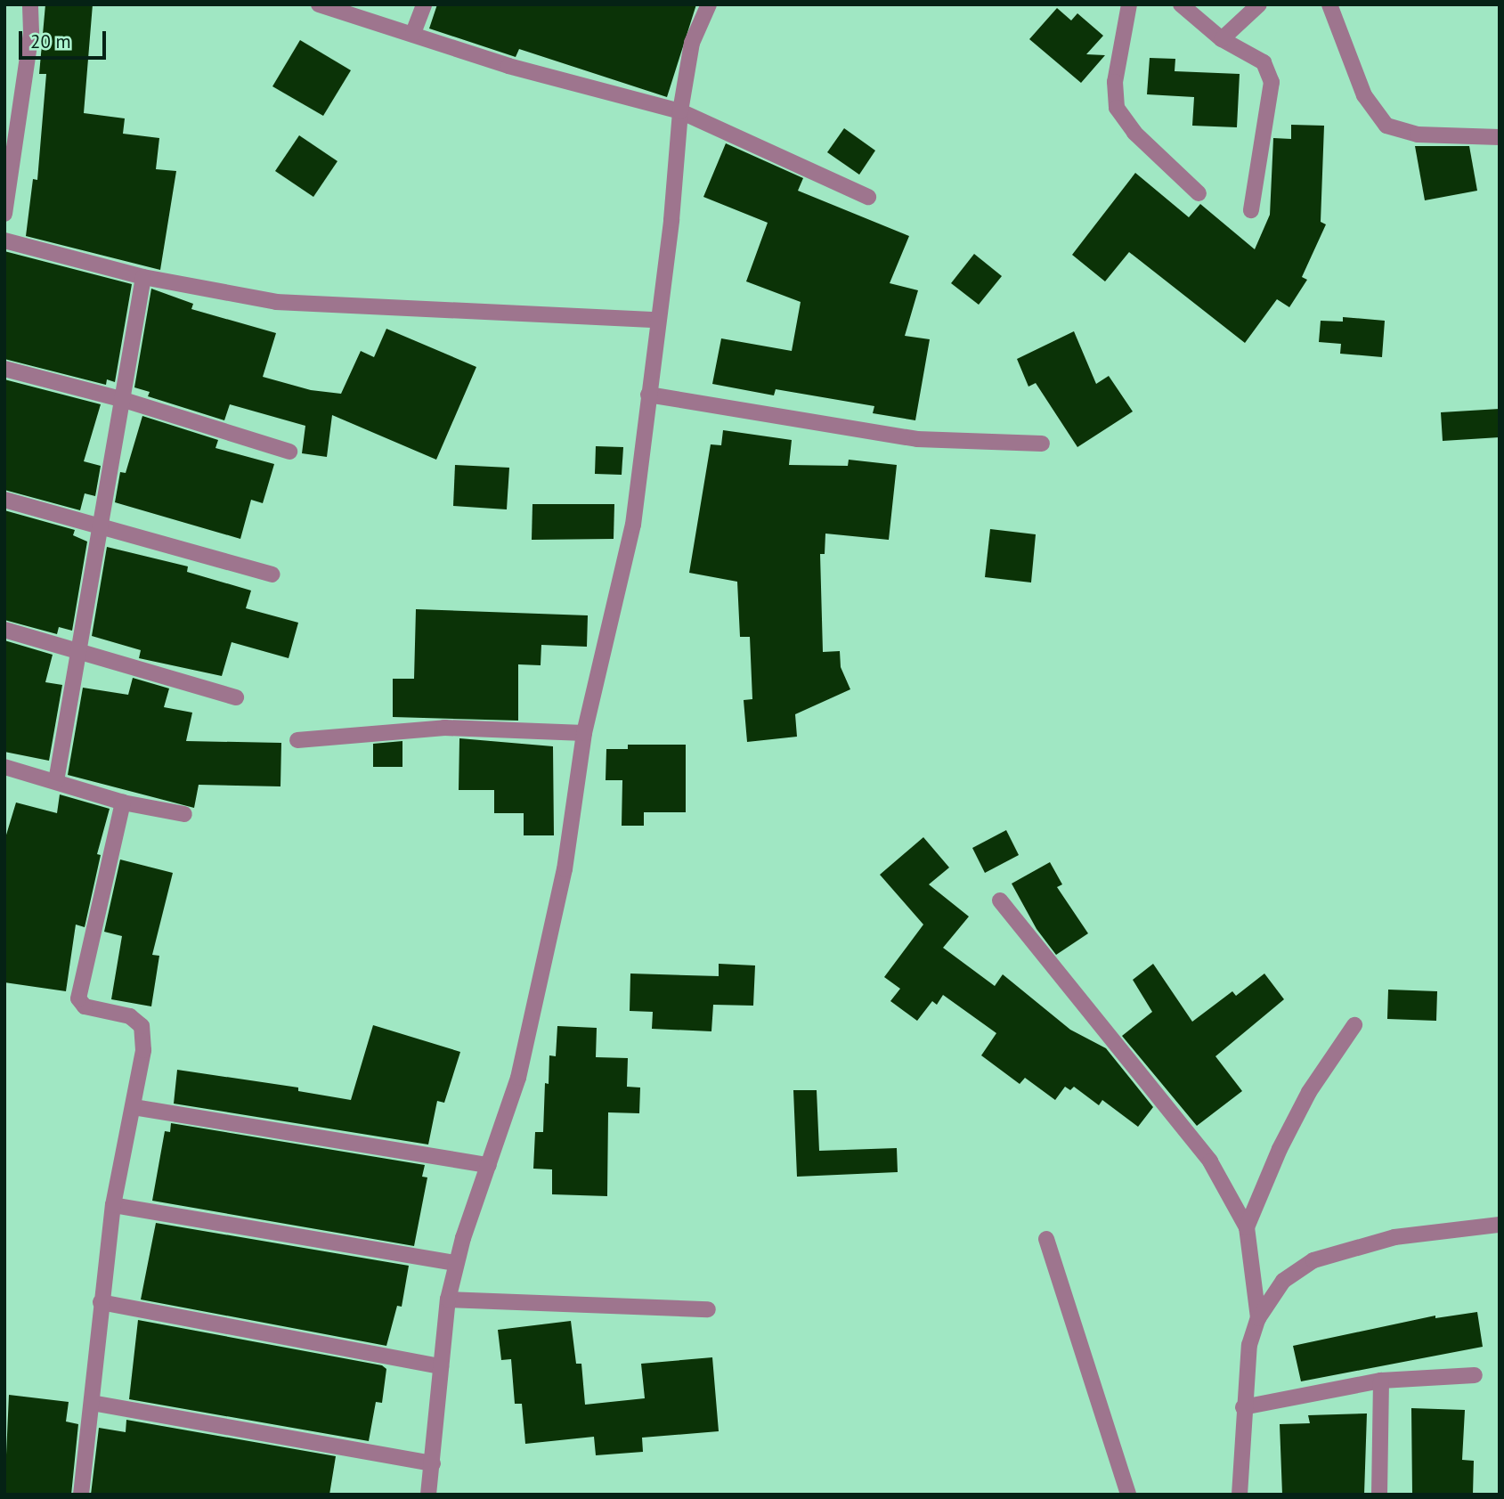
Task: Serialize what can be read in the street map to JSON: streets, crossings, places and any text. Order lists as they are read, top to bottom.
{
  "scale_bar": "20 m"
}
